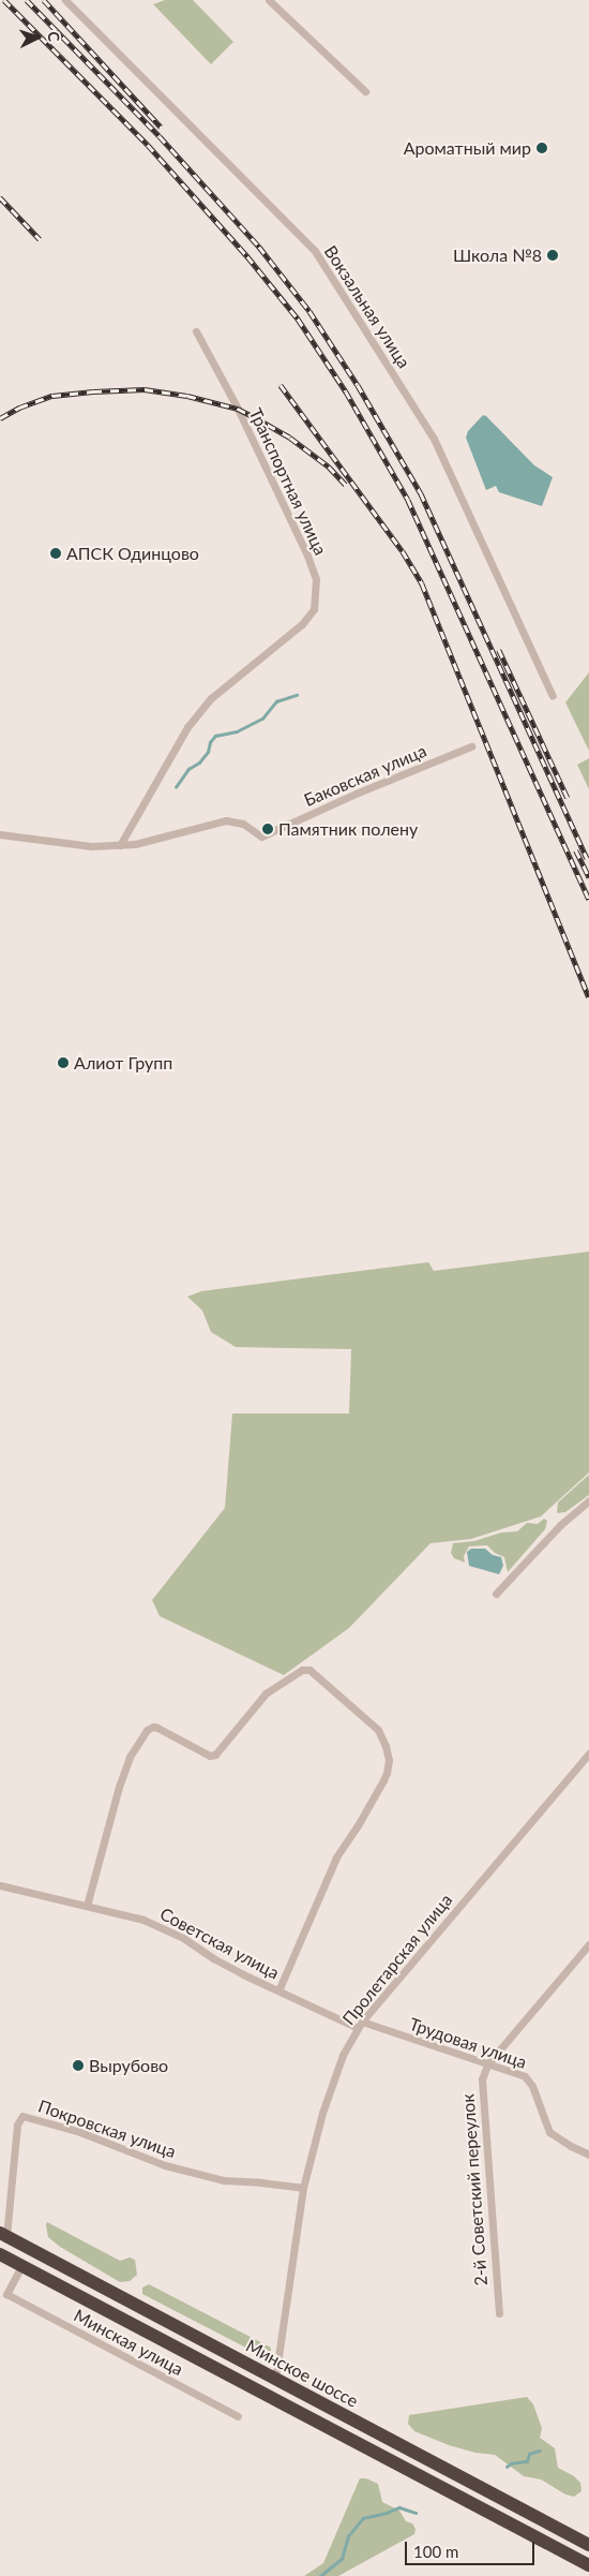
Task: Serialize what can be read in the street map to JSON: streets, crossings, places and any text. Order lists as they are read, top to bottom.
{
  "streets": {
    "highway": ["Минское шоссе"],
    "street": [
      "Вокзальная улица",
      "Транспортная улица",
      "Баковская улица",
      "Советская улица",
      "Пролетарская улица",
      "Трудовая улица",
      "Покровская улица",
      "2-й Советский переулок",
      "Минская улица"
    ]
  },
  "crossings": [
    ["Транспортная улица", "Баковская улица"],
    ["Советская улица", "Пролетарская улица"],
    ["Советская улица", "Трудовая улица"],
    ["Пролетарская улица", "Трудовая улица"],
    ["Пролетарская улица", "Покровская улица"],
    ["Пролетарская улица", "Минское шоссе"],
    ["Трудовая улица", "2-й Советский переулок"],
    ["Покровская улица", "Минское шоссе"],
    ["Минская улица", "Минское шоссе"]
  ],
  "places": [
    "Ароматный мир",
    "Школа №8",
    "АПСК Одинцово",
    "Памятник полену",
    "Алиот Групп",
    "Вырубово"
  ],
  "scale_bar": "100 m",
  "north": "right"
}
